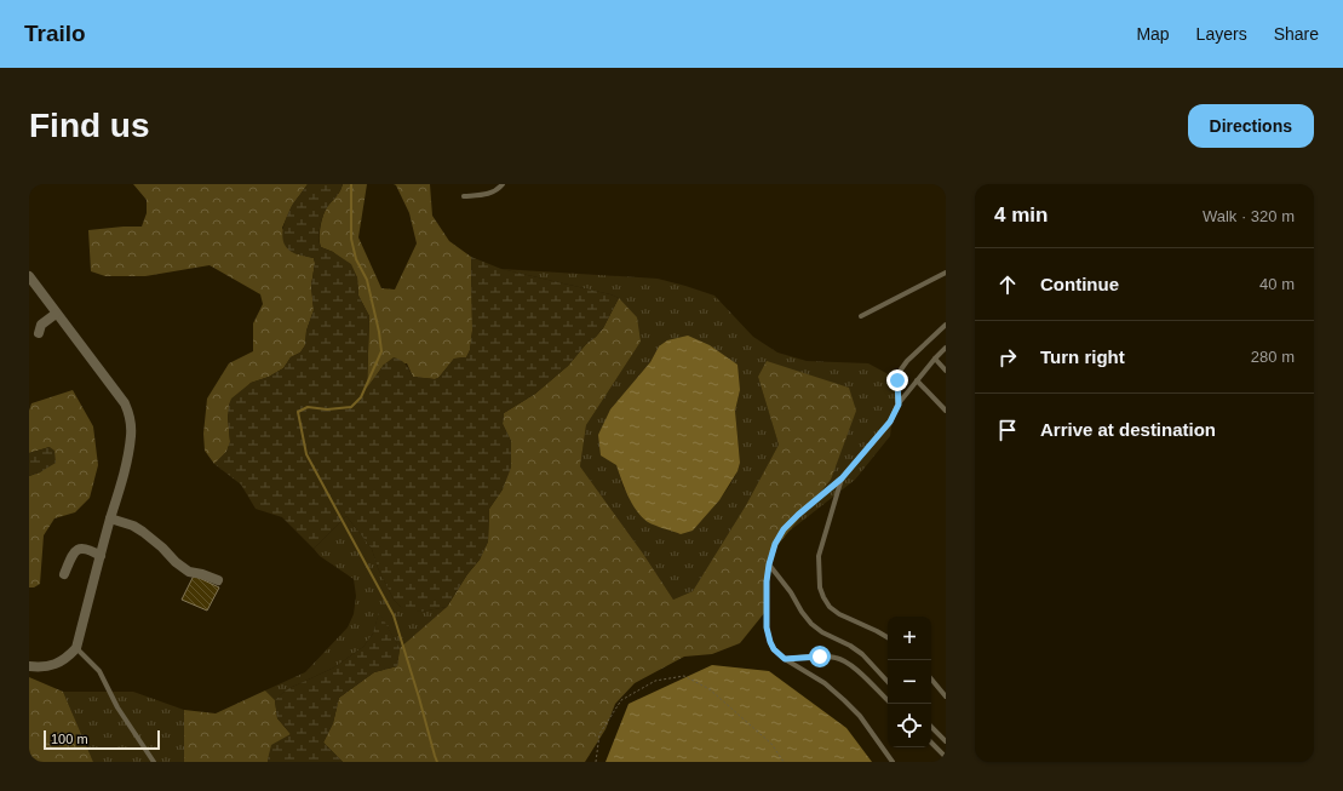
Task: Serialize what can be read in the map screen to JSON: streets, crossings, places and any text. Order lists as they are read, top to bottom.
{
  "scale_bar": "100 m",
  "page": {
    "header": "Trailo",
    "nav": ["Map", "Layers", "Share"],
    "buttons": "Directions",
    "title": "Find us",
    "heading": ["4 min", "Walk · 320 m"],
    "list": [
      ["Continue", "40 m"],
      ["Turn right", "280 m"],
      "Arrive at destination"
    ],
    "map_buttons": ["+", "−"],
    "scale": "100 m"
  }
}
